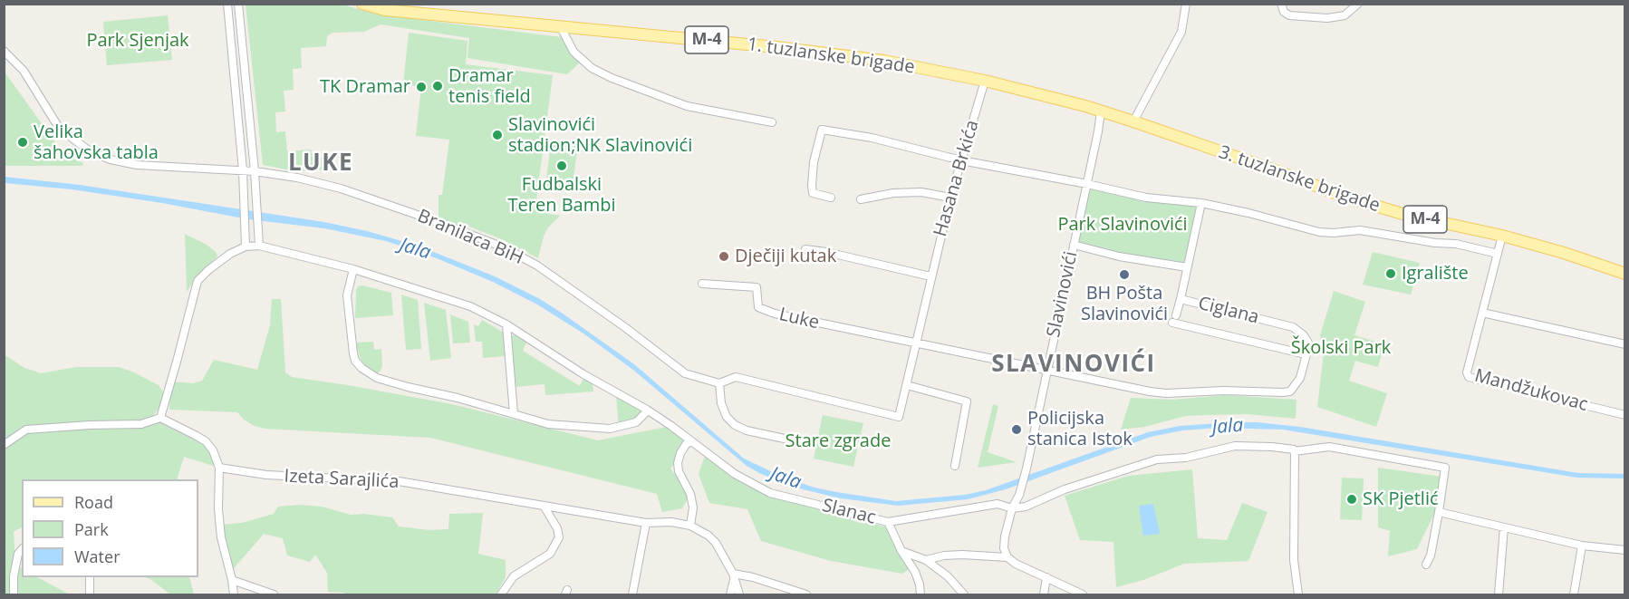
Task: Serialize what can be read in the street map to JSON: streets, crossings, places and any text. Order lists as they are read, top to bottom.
{
  "streets": {
    "main road": ["M-4", "1. tuzlanske brigade", "3. tuzlanske brigade"],
    "street": [
      "Hasana Brkića",
      "Branilaca BiH",
      "Slavinovići",
      "Ciglana",
      "Luke",
      "Mandžukovac",
      "Izeta Sarajlića",
      "Slanac"
    ]
  },
  "crossings": [
    ["1. tuzlanske brigade", "Hasana Brkića"],
    ["1. tuzlanske brigade", "3. tuzlanske brigade"],
    ["1. tuzlanske brigade", "Slavinovići"],
    ["Hasana Brkića", "Branilaca BiH"],
    ["Hasana Brkića", "Luke"],
    ["3. tuzlanske brigade", "Slavinovići"],
    ["3. tuzlanske brigade", "Mandžukovac"],
    ["Slavinovići", "Slanac"]
  ],
  "districts": ["LUKE", "SLAVINOVIĆI"],
  "water": ["Jala"],
  "parks": [
    "Park Sjenjak",
    "Park Slavinovići",
    "Školski Park",
    "Stare zgrade"
  ],
  "places": [
    "Dramar tenis field",
    "TK Dramar",
    "Slavinovići stadion;NK Slavinovići",
    "Velika šahovska tabla",
    "Fudbalski Teren Bambi",
    "Dječiji kutak",
    "Igralište",
    "BH Pošta Slavinovići",
    "Policijska stanica Istok",
    "SK Pjetlić"
  ],
  "legend": ["Road", "Park", "Water"]
}
